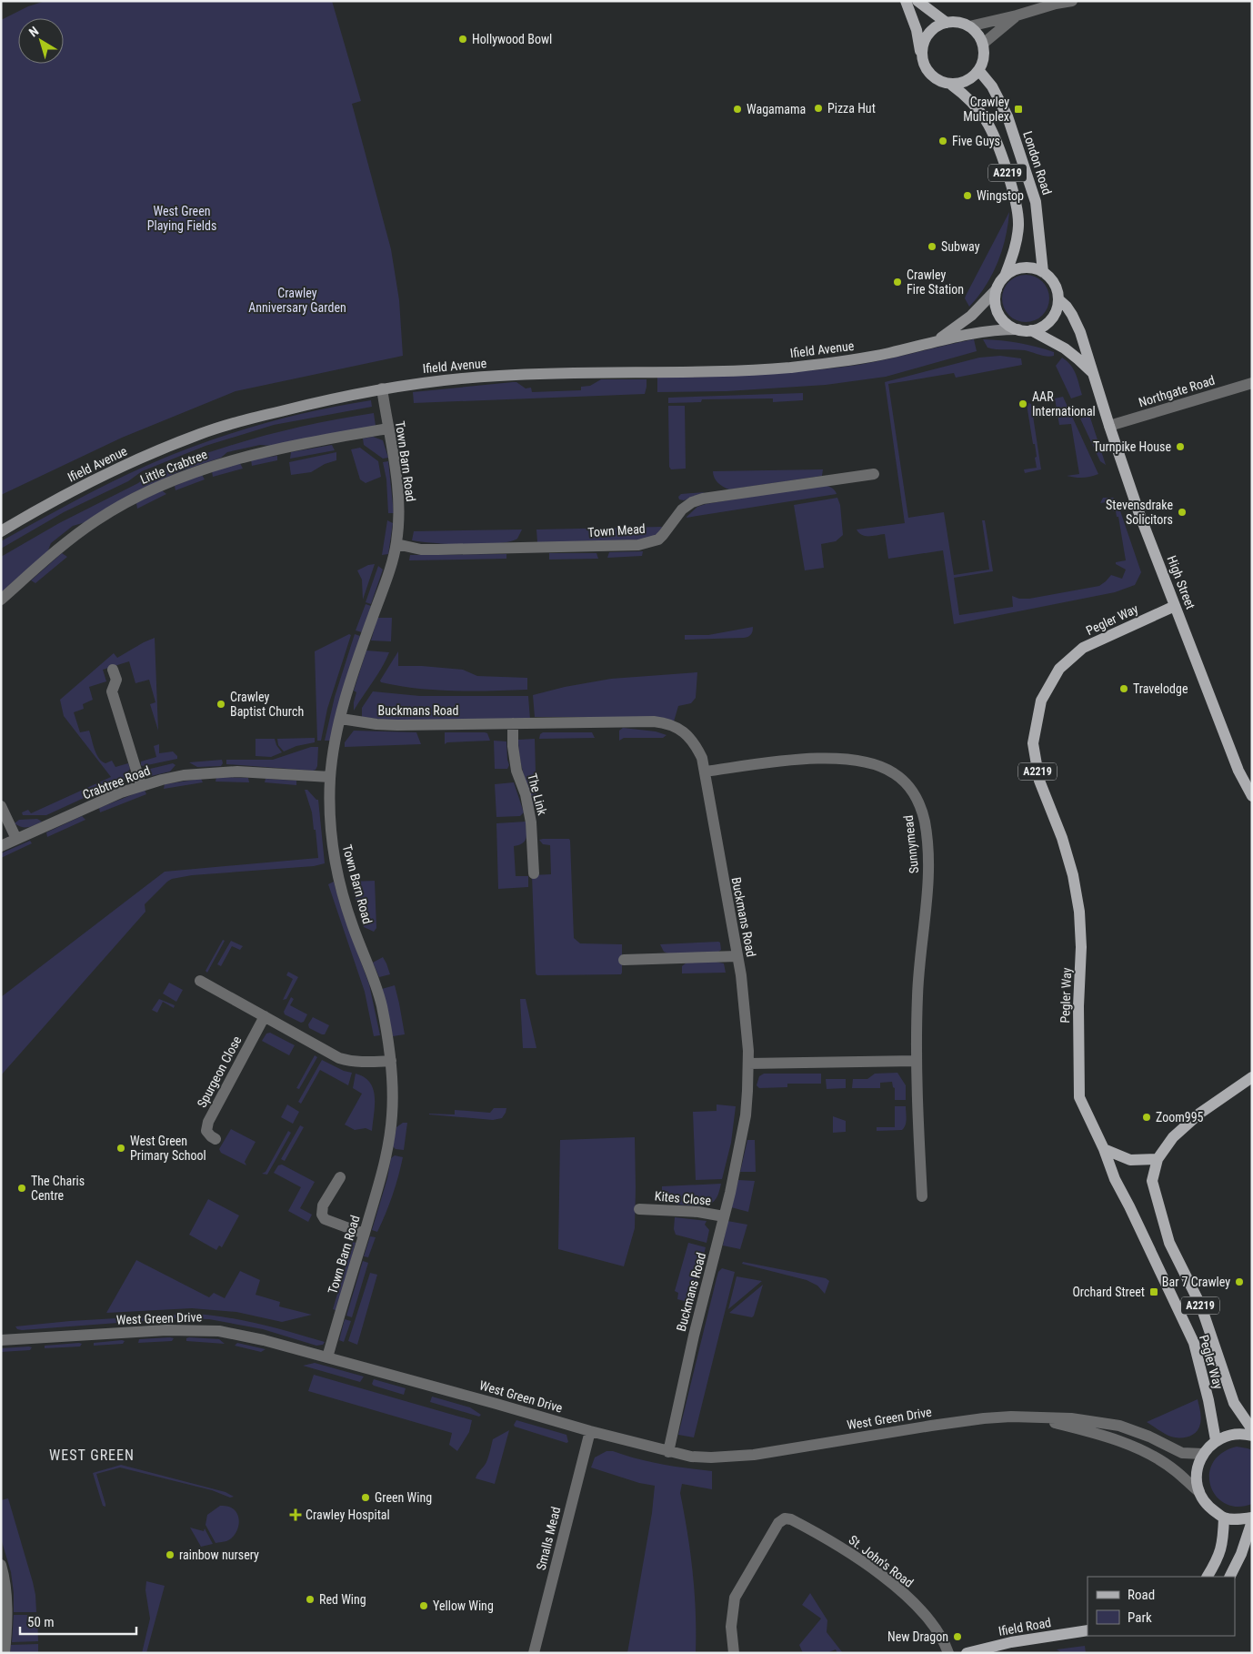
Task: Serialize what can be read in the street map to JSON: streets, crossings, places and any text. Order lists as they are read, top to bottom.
{
  "streets": {
    "main road": [
      "London Road",
      "A2219",
      "High Street",
      "Pegler Way",
      "Ifield Road"
    ],
    "street": [
      "Ifield Avenue",
      "Northgate Road",
      "Town Barn Road",
      "Little Crabtree",
      "Town Mead",
      "Buckmans Road",
      "Crabtree Road",
      "The Link",
      "Sunnymead",
      "Spurgeon Close",
      "Kites Close",
      "West Green Drive",
      "Smalls Mead",
      "St. John's Road"
    ]
  },
  "crossings": [
    ["London Road", "A2219"],
    ["London Road", "Ifield Avenue"],
    ["London Road", "High Street"],
    ["A2219", "Ifield Avenue"],
    ["A2219", "High Street"],
    ["A2219", "Pegler Way"],
    ["Ifield Avenue", "Town Barn Road"],
    ["Ifield Avenue", "High Street"],
    ["Northgate Road", "High Street"],
    ["Town Barn Road", "Little Crabtree"],
    ["Town Barn Road", "Town Mead"],
    ["Town Barn Road", "Buckmans Road"],
    ["Town Barn Road", "Crabtree Road"],
    ["Town Barn Road", "West Green Drive"],
    ["High Street", "Pegler Way"],
    ["Buckmans Road", "The Link"],
    ["Buckmans Road", "Sunnymead"],
    ["Buckmans Road", "Kites Close"],
    ["Buckmans Road", "West Green Drive"],
    ["West Green Drive", "Smalls Mead"]
  ],
  "districts": ["WEST GREEN"],
  "parks": ["West Green Playing Fields", "Crawley Anniversary Garden"],
  "places": {
    "other": [
      "Hollywood Bowl",
      "Pizza Hut",
      "Wagamama",
      "Five Guys",
      "Wingstop",
      "Subway",
      "Crawley Fire Station",
      "AAR International",
      "Turnpike House",
      "Stevensdrake Solicitors",
      "Travelodge",
      "Crawley Baptist Church",
      "Zoom995",
      "West Green Primary School",
      "The Charis Centre",
      "Bar 7 Crawley",
      "Green Wing",
      "rainbow nursery",
      "Red Wing",
      "Yellow Wing",
      "New Dragon"
    ],
    "transit": ["Crawley Multiplex", "Orchard Street"],
    "health": ["Crawley Hospital"]
  },
  "legend": ["Road", "Park"],
  "scale_bar": "50 m",
  "north": "top left"
}
